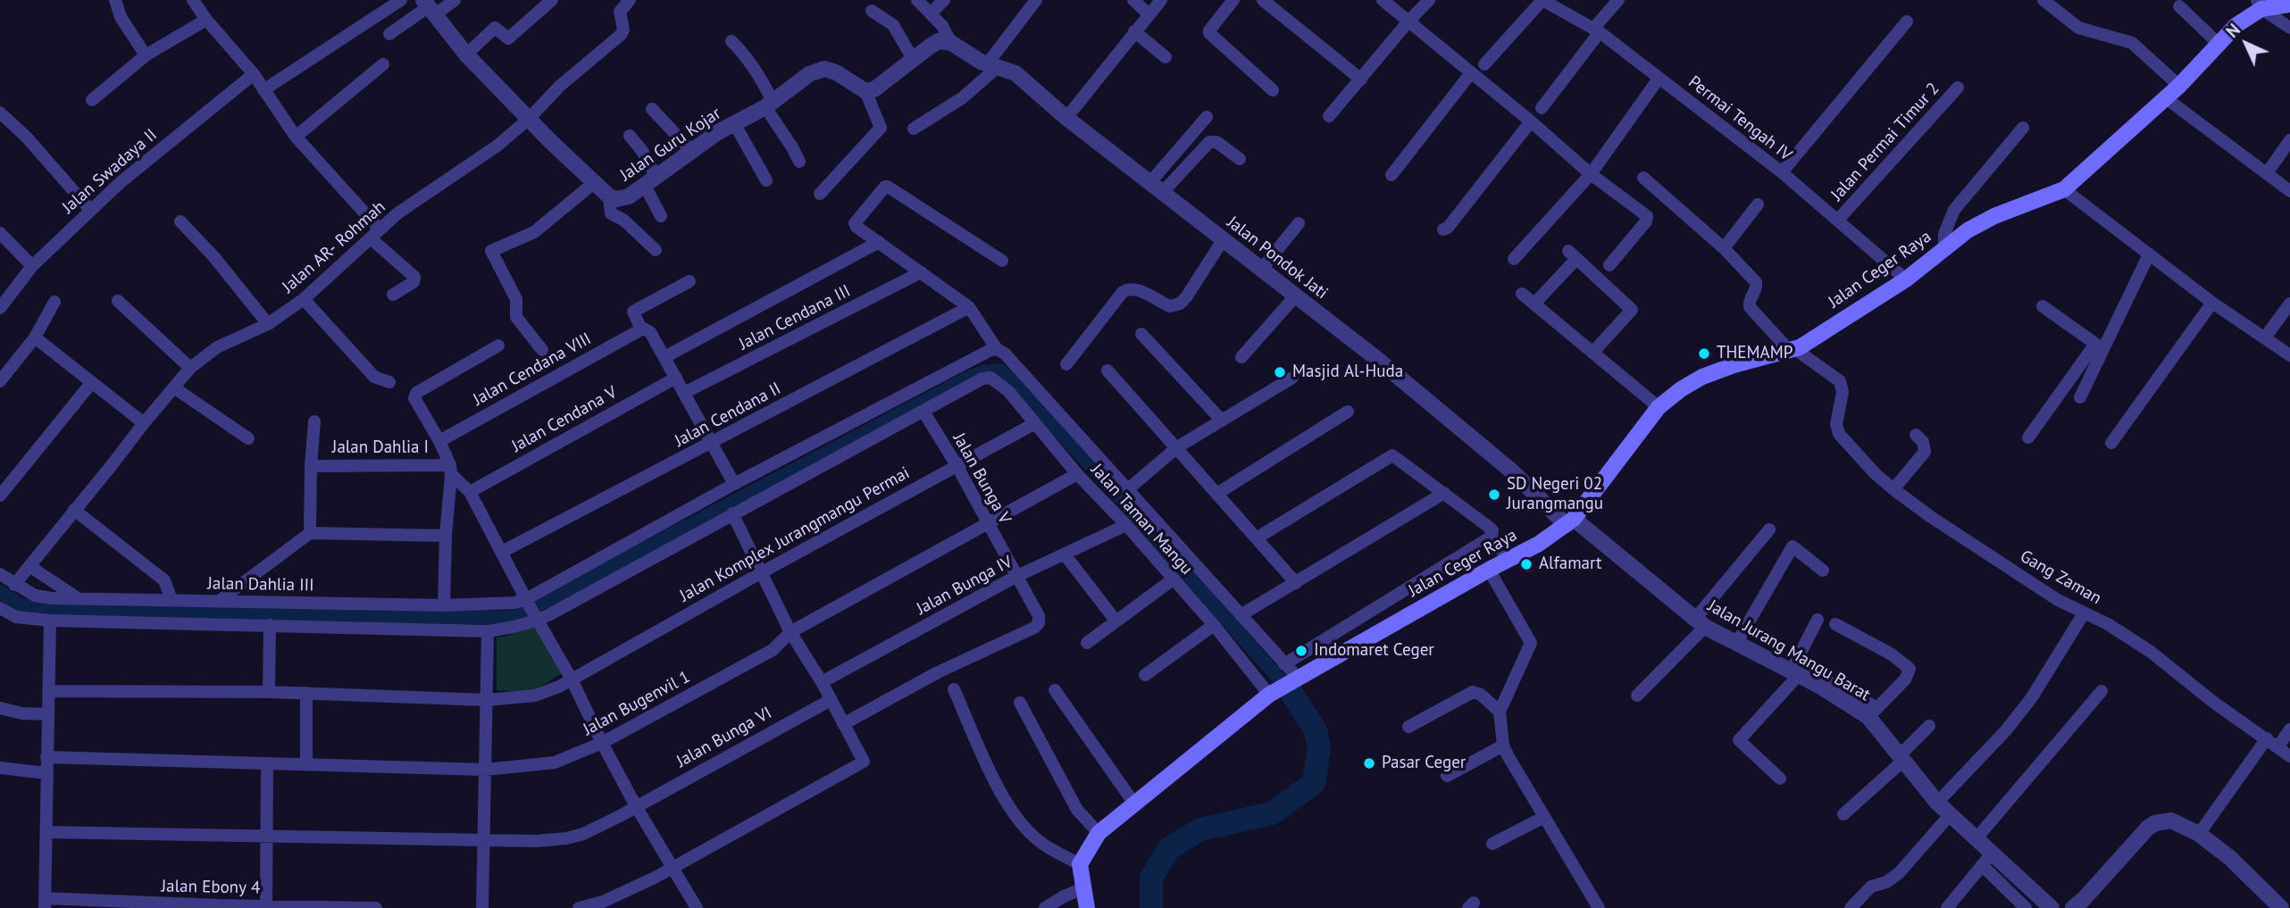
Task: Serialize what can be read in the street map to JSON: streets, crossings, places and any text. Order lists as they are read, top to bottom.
{
  "streets": {
    "main road": ["Jalan Ceger Raya"],
    "street": [
      "Permai Tengah IV",
      "Jalan Permai Timur 2",
      "Jalan Guru Kojar",
      "Jalan Swadaya II",
      "Jalan AR- Rohmah",
      "Jalan Pondok Jati",
      "Jalan Cendana III",
      "Jalan Cendana VIII",
      "Jalan Cendana II",
      "Jalan Cendana V",
      "Jalan Dahlia I",
      "Jalan Bunga V",
      "Jalan Taman Mangu",
      "Jalan Komplex Jurangmangu Permai",
      "Gang Zaman",
      "Jalan Dahlia III",
      "Jalan Bunga IV",
      "Jalan Jurang Mangu Barat",
      "Jalan Bugenvil 1",
      "Jalan Bunga VI",
      "Jalan Ebony 4"
    ]
  },
  "crossings": [
    ["Permai Tengah IV", "Jalan Permai Timur 2"],
    ["Permai Tengah IV", "Jalan Ceger Raya"],
    ["Jalan Guru Kojar", "Jalan AR- Rohmah"],
    ["Jalan Pondok Jati", "Jalan Ceger Raya"],
    ["Jalan Pondok Jati", "Jalan Jurang Mangu Barat"],
    ["Jalan Ceger Raya", "Jalan Taman Mangu"],
    ["Jalan Ceger Raya", "Gang Zaman"],
    ["Jalan Ceger Raya", "Jalan Jurang Mangu Barat"],
    ["Jalan Bunga V", "Jalan Taman Mangu"],
    ["Jalan Bunga V", "Jalan Komplex Jurangmangu Permai"],
    ["Jalan Bunga V", "Jalan Bunga IV"],
    ["Jalan Taman Mangu", "Jalan Komplex Jurangmangu Permai"],
    ["Jalan Taman Mangu", "Jalan Bunga IV"]
  ],
  "places": [
    "THEMAMP",
    "Masjid Al-Huda",
    "SD Negeri 02 Jurangmangu",
    "Alfamart",
    "Indomaret Ceger",
    "Pasar Ceger"
  ],
  "north": "top left"
}
